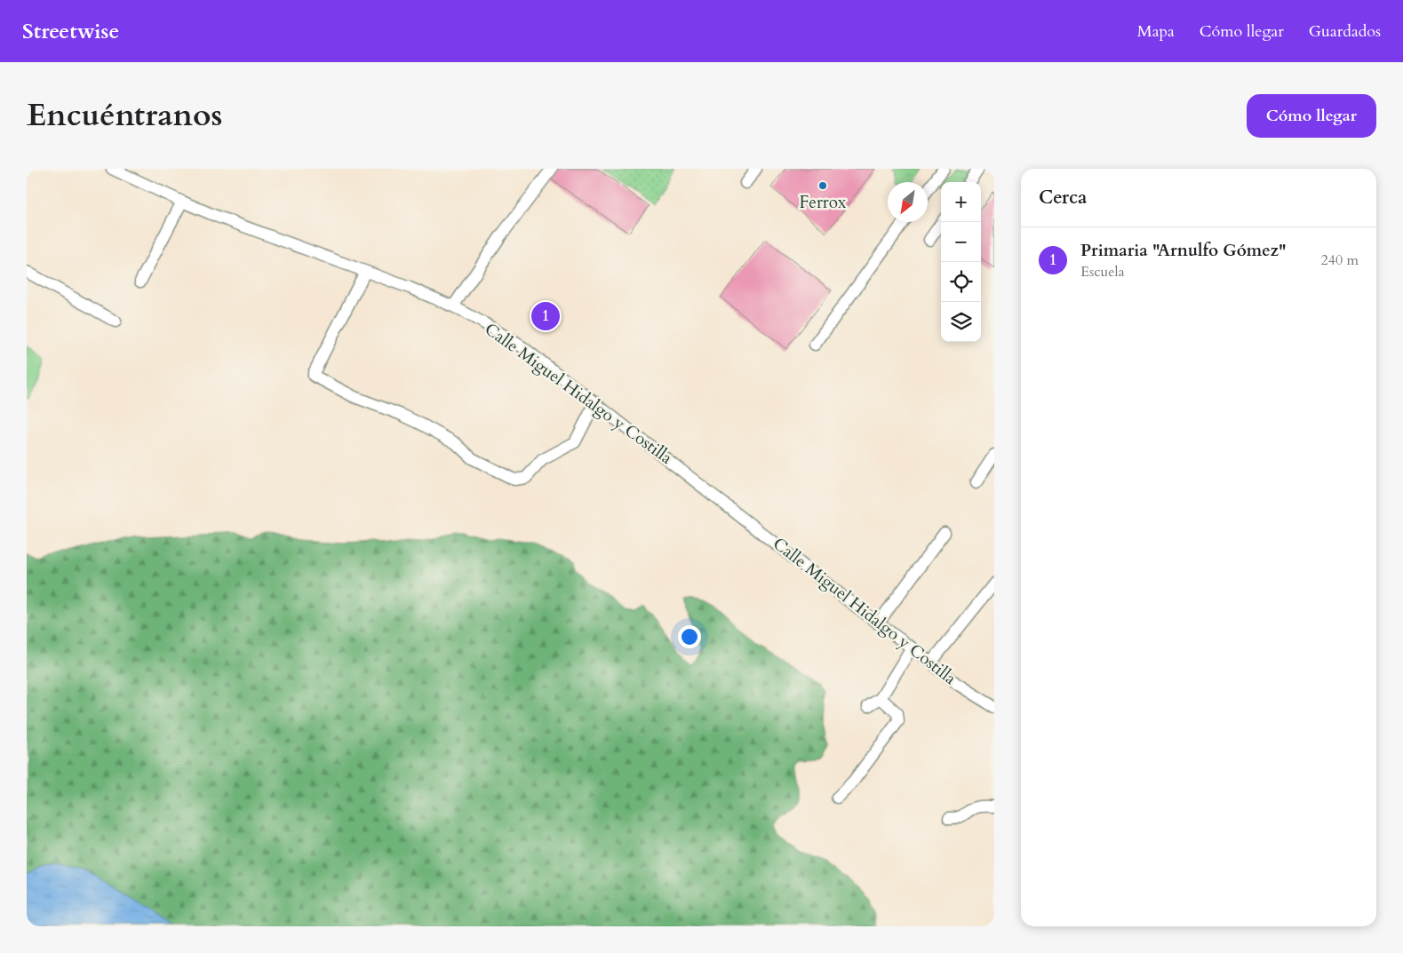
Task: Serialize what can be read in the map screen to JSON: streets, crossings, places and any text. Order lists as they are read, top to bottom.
{
  "streets": {
    "street": ["Calle Miguel Hidalgo y Costilla"]
  },
  "places": ["Ferrox"],
  "north": "bottom left",
  "page": {
    "header": "Streetwise",
    "nav": ["Mapa", "Cómo llegar", "Guardados"],
    "title": "Encuéntranos",
    "buttons": "Cómo llegar",
    "heading": "Cerca",
    "map_buttons": ["+", "−"],
    "list": [
      {
        "mark": "1",
        "name": "Primaria \"Arnulfo Gómez\"",
        "note": "Escuela",
        "value": "240 m"
      }
    ],
    "pins": "1"
  }
}
